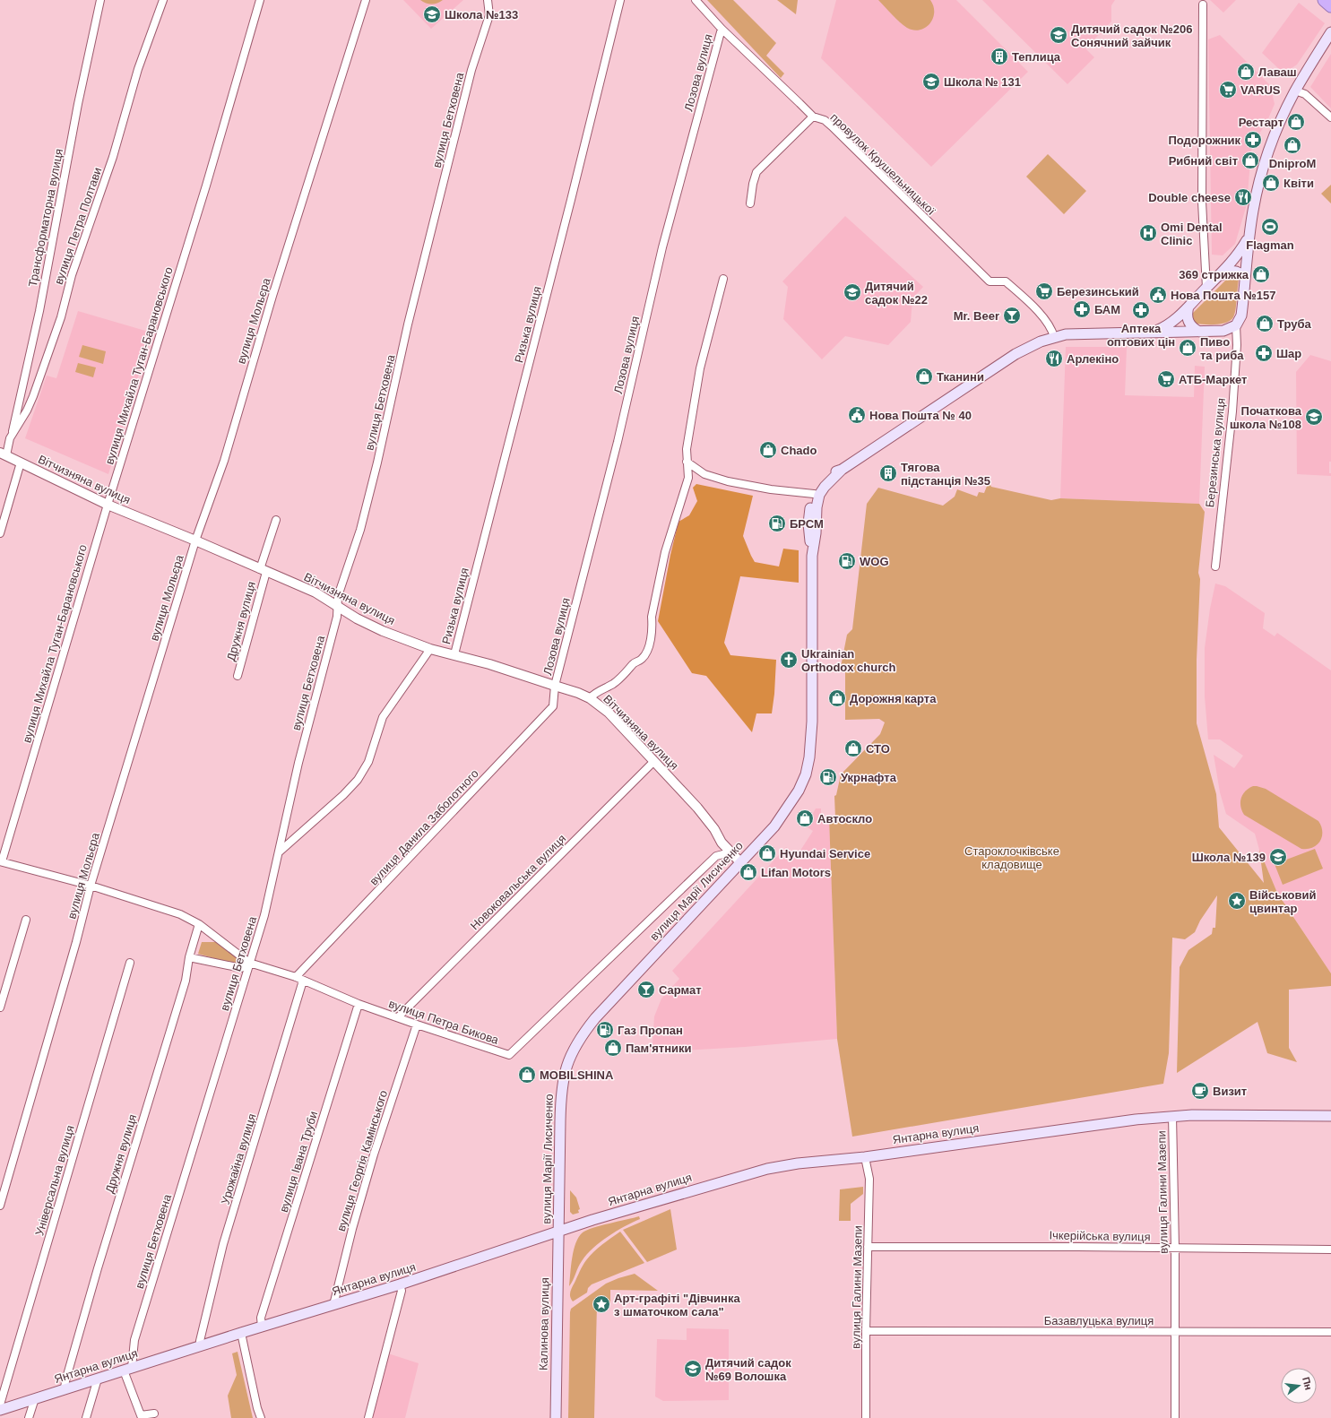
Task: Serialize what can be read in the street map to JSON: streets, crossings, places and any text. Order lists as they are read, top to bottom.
{
  "streets": {
    "main road": [
      "Березинська вулиця",
      "вулиця Марії Лисиченко",
      "Янтарна вулиця",
      "Калинова вулиця"
    ],
    "street": [
      "Лозова вулиця",
      "вулиця Бетховена",
      "провулок Крушельницької",
      "Трансформаторна вулиця",
      "вулиця Петра Полтави",
      "вулиця Мольєра",
      "Ризька вулиця",
      "вулиця Михайла Туган-Барановського",
      "Вітчизняна вулиця",
      "Дружня вулиця",
      "вулиця Данила Заболотного",
      "Новоковальська вулиця",
      "вулиця Петра Бикова",
      "Урожайна вулиця",
      "вулиця Георгія Камінського",
      "вулиця Івана Труби",
      "Універсальна вулиця",
      "вулиця Галини Мазепи",
      "Ічкерійська вулиця",
      "Базавлуцька вулиця"
    ]
  },
  "crossings": [
    ["Лозова вулиця", "провулок Крушельницької"],
    ["Лозова вулиця", "Вітчизняна вулиця"],
    ["Лозова вулиця", "вулиця Данила Заболотного"],
    ["вулиця Бетховена", "Вітчизняна вулиця"],
    ["вулиця Бетховена", "вулиця Петра Бикова"],
    ["вулиця Бетховена", "Янтарна вулиця"],
    ["провулок Крушельницької", "вулиця Марії Лисиченко"],
    ["Трансформаторна вулиця", "вулиця Петра Полтави"],
    ["вулиця Петра Полтави", "Вітчизняна вулиця"],
    ["вулиця Мольєра", "Вітчизняна вулиця"],
    ["Ризька вулиця", "Вітчизняна вулиця"],
    ["вулиця Михайла Туган-Барановського", "Вітчизняна вулиця"],
    ["Березинська вулиця", "вулиця Марії Лисиченко"],
    ["Вітчизняна вулиця", "Дружня вулиця"],
    ["Вітчизняна вулиця", "вулиця Данила Заболотного"],
    ["Вітчизняна вулиця", "Новоковальська вулиця"],
    ["Вітчизняна вулиця", "вулиця Марії Лисиченко"],
    ["Вітчизняна вулиця", "вулиця Петра Бикова"],
    ["Дружня вулиця", "Янтарна вулиця"],
    ["вулиця Данила Заболотного", "вулиця Петра Бикова"],
    ["Новоковальська вулиця", "вулиця Петра Бикова"],
    ["вулиця Марії Лисиченко", "Янтарна вулиця"],
    ["вулиця Марії Лисиченко", "Калинова вулиця"],
    ["вулиця Петра Бикова", "Урожайна вулиця"],
    ["вулиця Петра Бикова", "вулиця Георгія Камінського"],
    ["вулиця Петра Бикова", "вулиця Івана Труби"],
    ["Янтарна вулиця", "Урожайна вулиця"],
    ["Янтарна вулиця", "вулиця Георгія Камінського"],
    ["Янтарна вулиця", "вулиця Івана Труби"],
    ["Янтарна вулиця", "вулиця Галини Мазепи"],
    ["Янтарна вулиця", "Калинова вулиця"],
    ["вулиця Галини Мазепи", "Ічкерійська вулиця"],
    ["вулиця Галини Мазепи", "Базавлуцька вулиця"]
  ],
  "parks": ["Староклочківське кладовище"],
  "places": {
    "school or university": [
      "Школа №133",
      "Дитячий садок №206 Сонячний зайчик",
      "Школа № 131",
      "Дитячий садок №22",
      "Початкова школа №108",
      "Школа №139",
      "Дитячий садок №69 Волошка"
    ],
    "building": ["Теплица", "Тягова пiдстанцiя №35"],
    "shop": [
      "Лаваш",
      "Рестарт",
      "DniproM",
      "Рибний світ",
      "Квіти",
      "369 стрижка",
      "Труба",
      "Пиво та риба",
      "Тканини",
      "Chado",
      "Дорожня карта",
      "СТО",
      "Автоскло",
      "Hyundai Service",
      "Lifan Motors",
      "Пам'ятники",
      "MOBILSHINA"
    ],
    "supermarket": ["VARUS", "Березинський", "АТБ-Маркет"],
    "pharmacy": [
      "Подорожник",
      "БАМ",
      "Аптека оптових цін",
      "Шар"
    ],
    "restaurant": ["Double cheese", "Арлекіно"],
    "sports": ["Flagman"],
    "hospital": ["Omi Dental Clinic"],
    "public building": ["Нова Пошта №157", "Нова Пошта № 40"],
    "bar": ["Mr. Beer", "Сармат"],
    "fuel station": [
      "БРСМ",
      "WOG",
      "Укрнафта",
      "Газ Пропан"
    ],
    "church": ["Ukrainian Orthodox church"],
    "place": ["Військовий цвинтар", "Арт-графіті \"Дівчинка з шматочком сала\""],
    "cafe": ["Визит"]
  },
  "north": "right"
}
